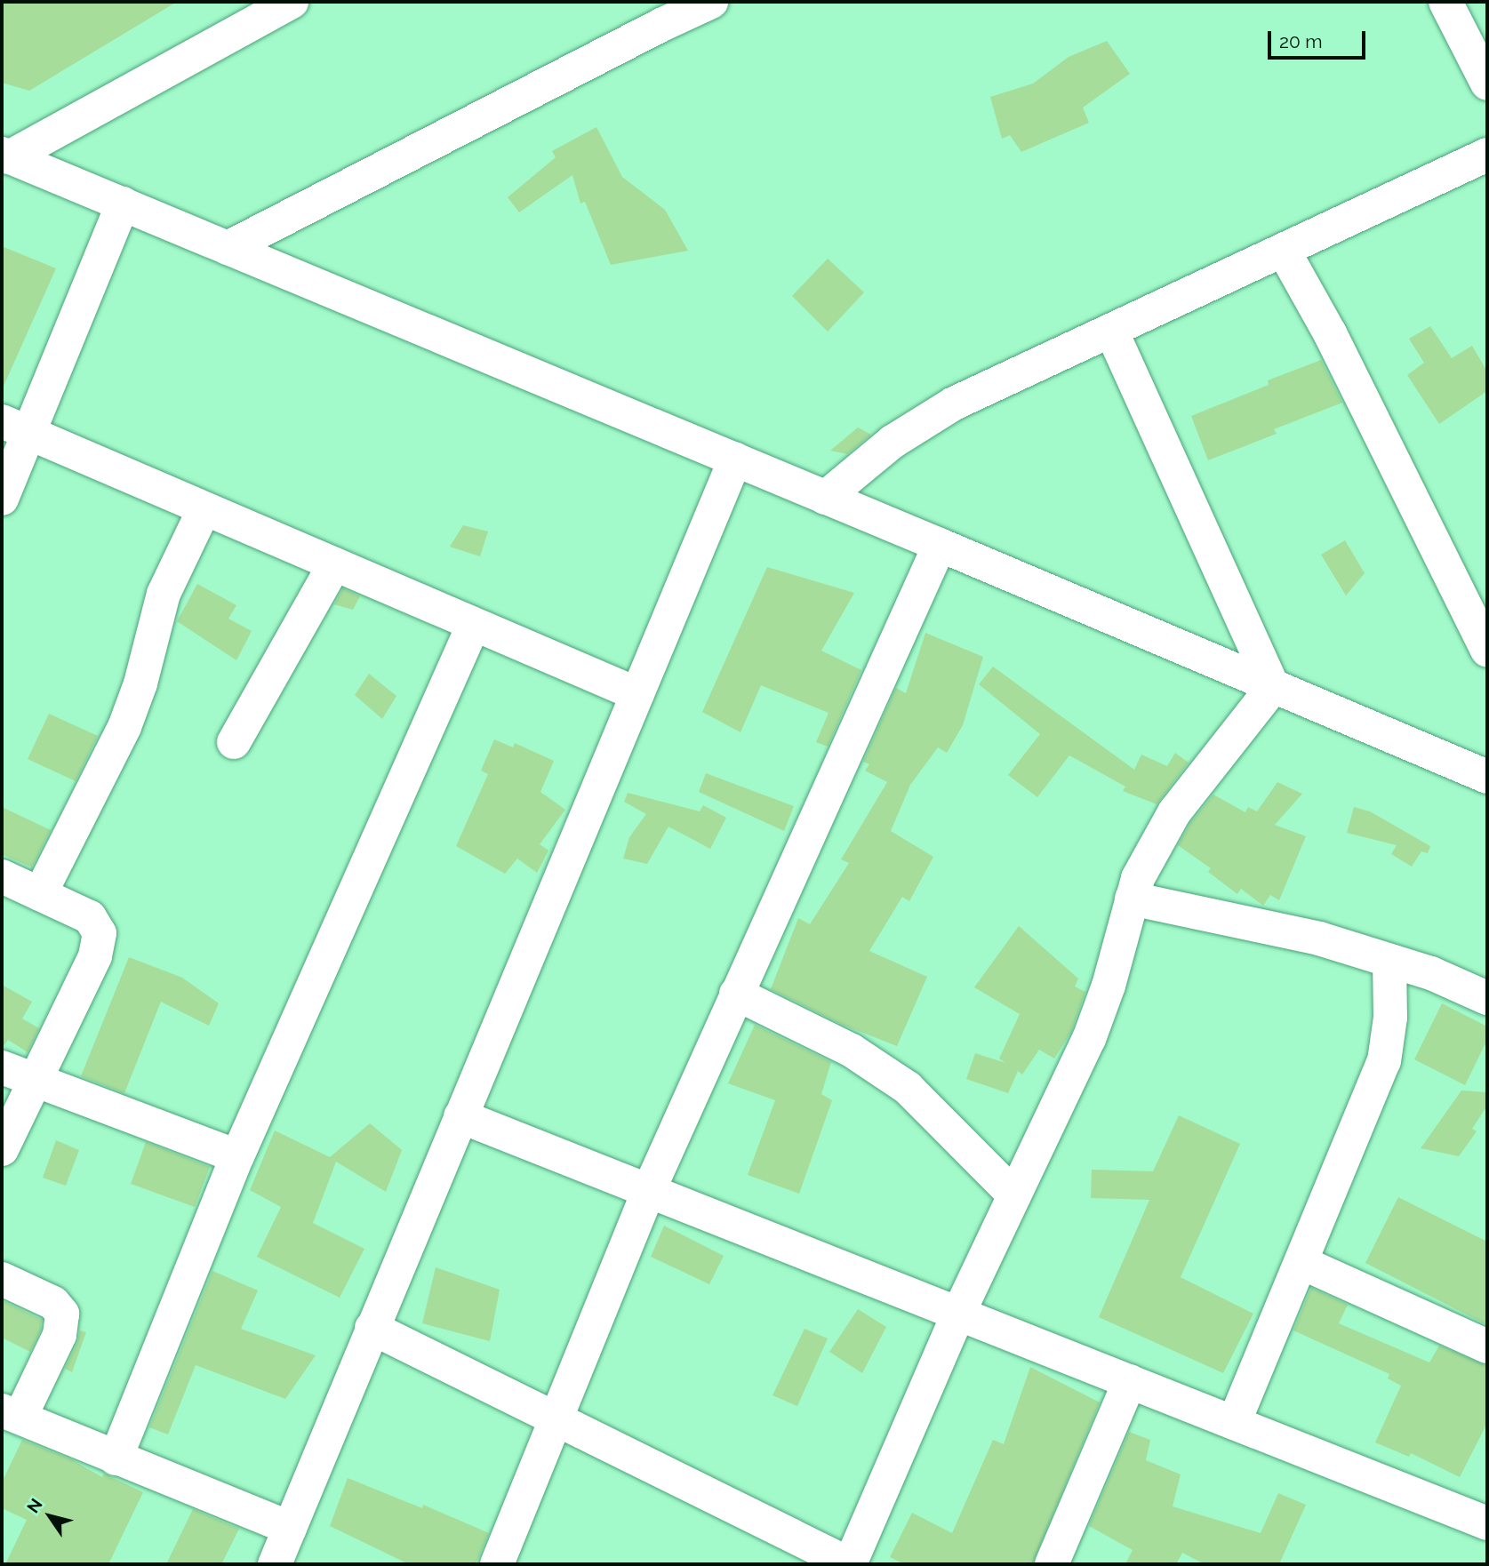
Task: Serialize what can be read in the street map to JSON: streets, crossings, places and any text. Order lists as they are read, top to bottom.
{
  "scale_bar": "20 m",
  "north": "top left"
}
